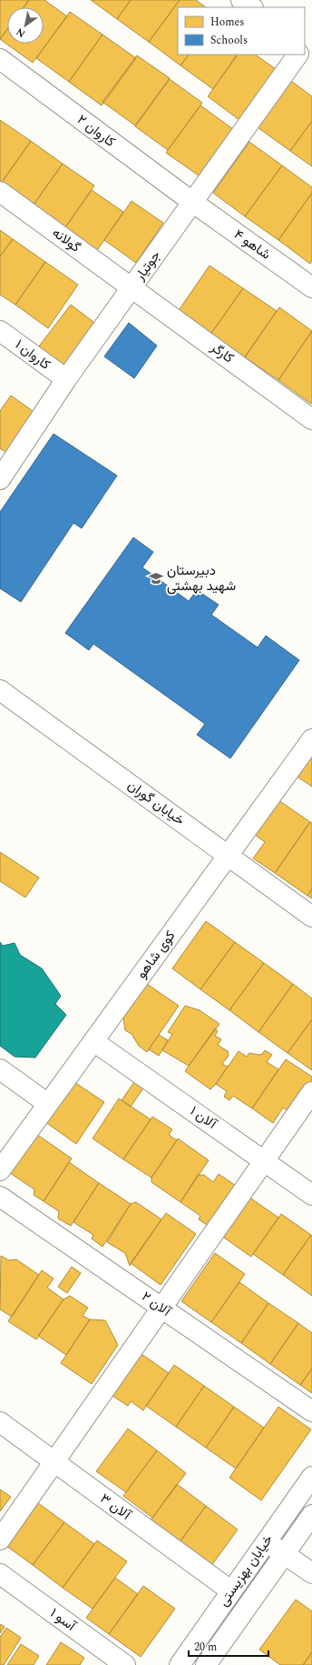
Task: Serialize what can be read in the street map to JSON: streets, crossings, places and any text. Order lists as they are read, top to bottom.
{
  "streets": {
    "street": [
      "کاروان ۲",
      "گولانه",
      "شاهو ۴",
      "جوتیار",
      "کارگر",
      "کاروان ۱",
      "خیابان گوران",
      "کوی شاهو",
      "آلان ۱",
      "آلان ۲",
      "آلان ۳",
      "خیابان بهزیستی",
      "آسو ۱"
    ]
  },
  "crossings": [
    ["کاروان ۲", "شاهو ۴"],
    ["کاروان ۲", "جوتیار"],
    ["گولانه", "جوتیار"],
    ["گولانه", "کارگر"],
    ["شاهو ۴", "جوتیار"],
    ["جوتیار", "کارگر"],
    ["جوتیار", "کاروان ۱"],
    ["خیابان گوران", "کوی شاهو"],
    ["کوی شاهو", "آلان ۱"],
    ["آلان ۳", "خیابان بهزیستی"]
  ],
  "places": {
    "school or university": ["دبیرستان شهید بهشتی"]
  },
  "legend": ["Homes", "Schools"],
  "scale_bar": "20 m",
  "north": "bottom left"
}
